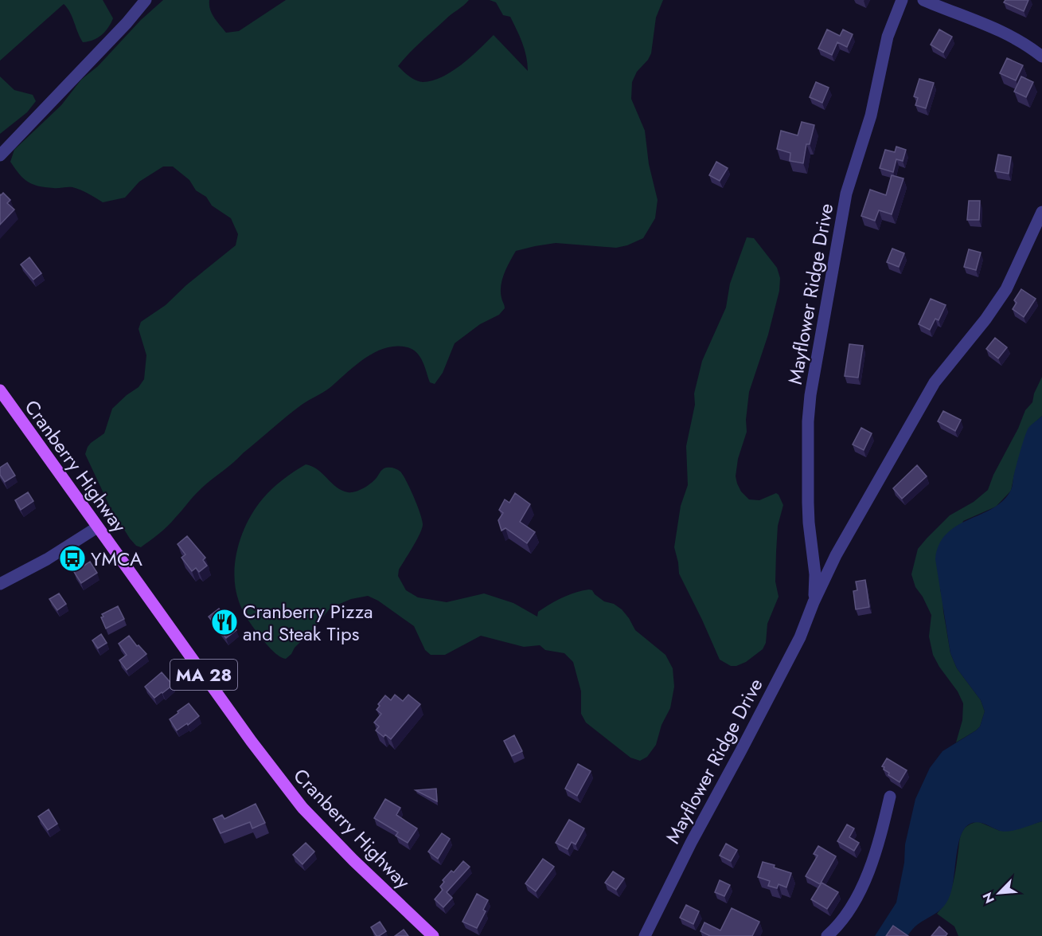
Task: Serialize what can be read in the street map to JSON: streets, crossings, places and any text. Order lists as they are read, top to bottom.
{
  "streets": {
    "main road": ["Cranberry Highway", "MA 28"],
    "street": ["Mayflower Ridge Drive"]
  },
  "places": {
    "bus stop": ["YMCA"],
    "restaurant": ["Cranberry Pizza and Steak Tips"]
  },
  "north": "bottom left"
}
